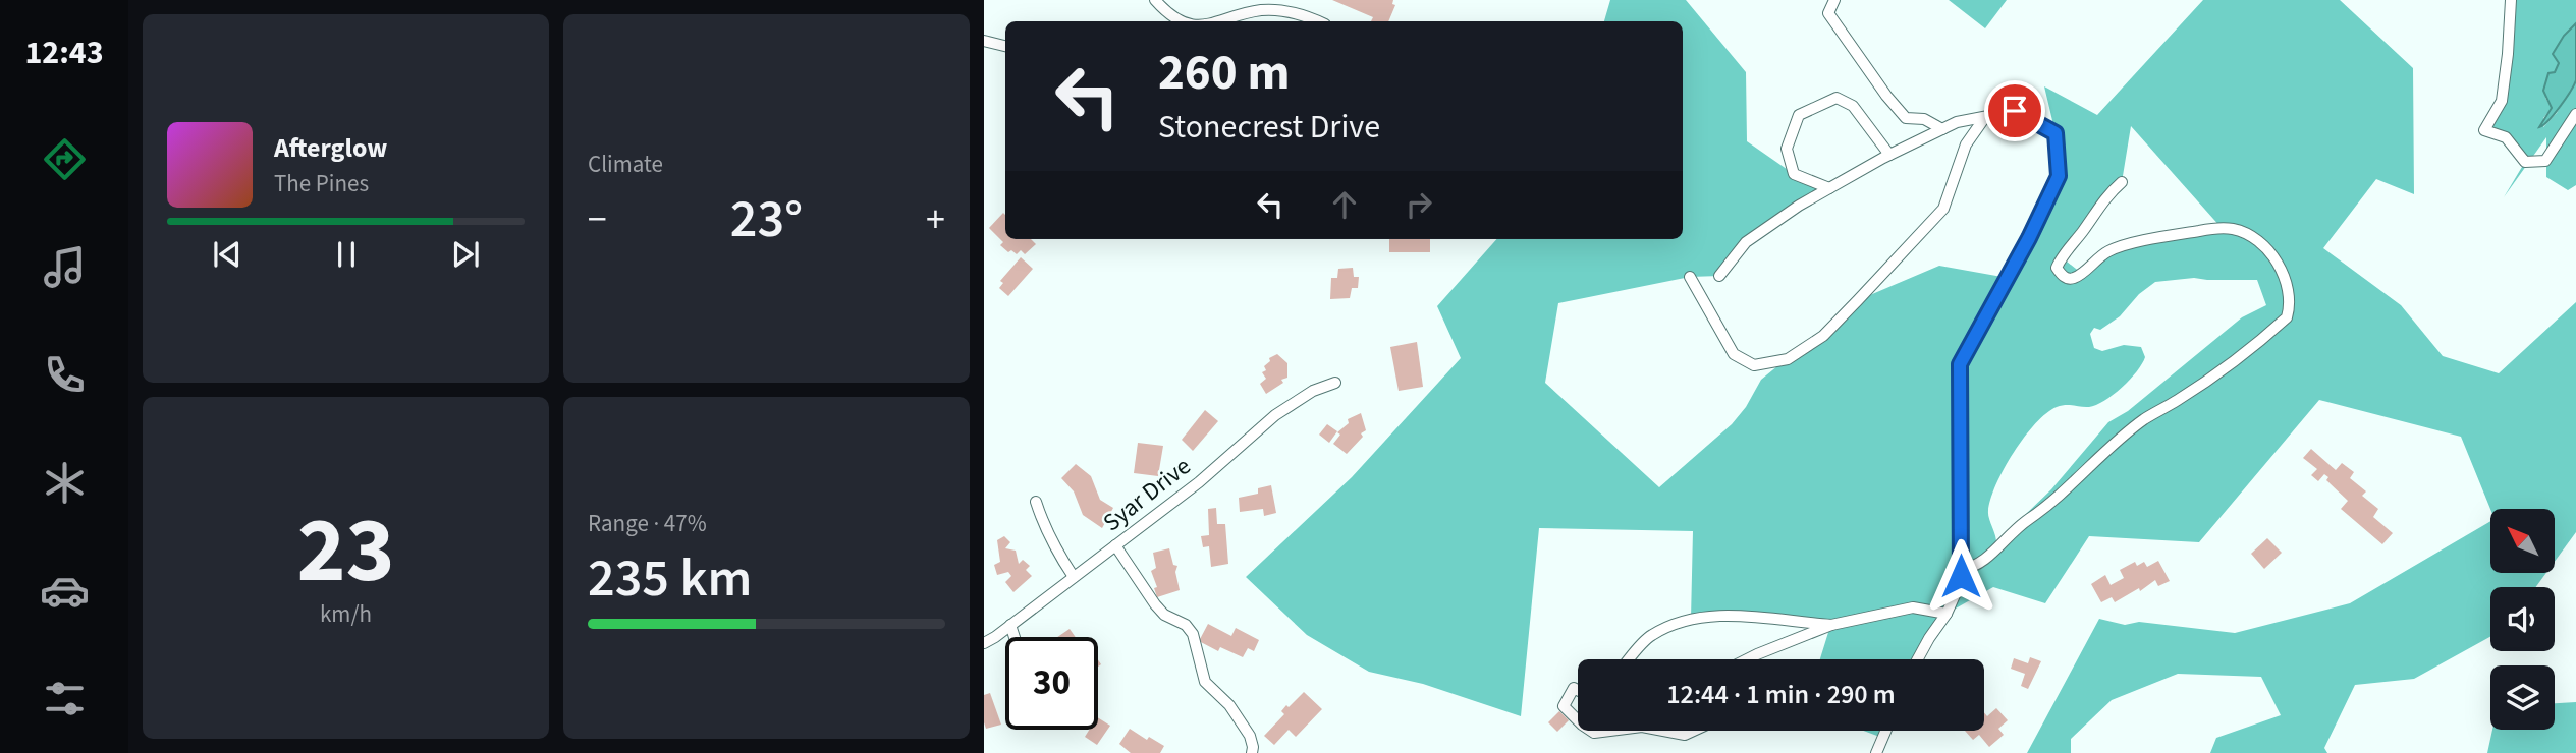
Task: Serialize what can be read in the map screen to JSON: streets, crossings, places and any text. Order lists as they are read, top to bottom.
{
  "streets": {
    "street": ["Syar Drive"]
  },
  "north": "top left",
  "page": {
    "tabs": "12:43",
    "tile": [
      "Climate",
      ["23", "km/h"],
      ["Range · 47%", "235 km"]
    ],
    "turn": ["260 m", "Stonecrest Drive"],
    "song": ["Afterglow", "The Pines"],
    "heat": ["−", "23°", "+"],
    "limit": "30",
    "trip": "12:44 · 1 min · 290 m"
  }
}
